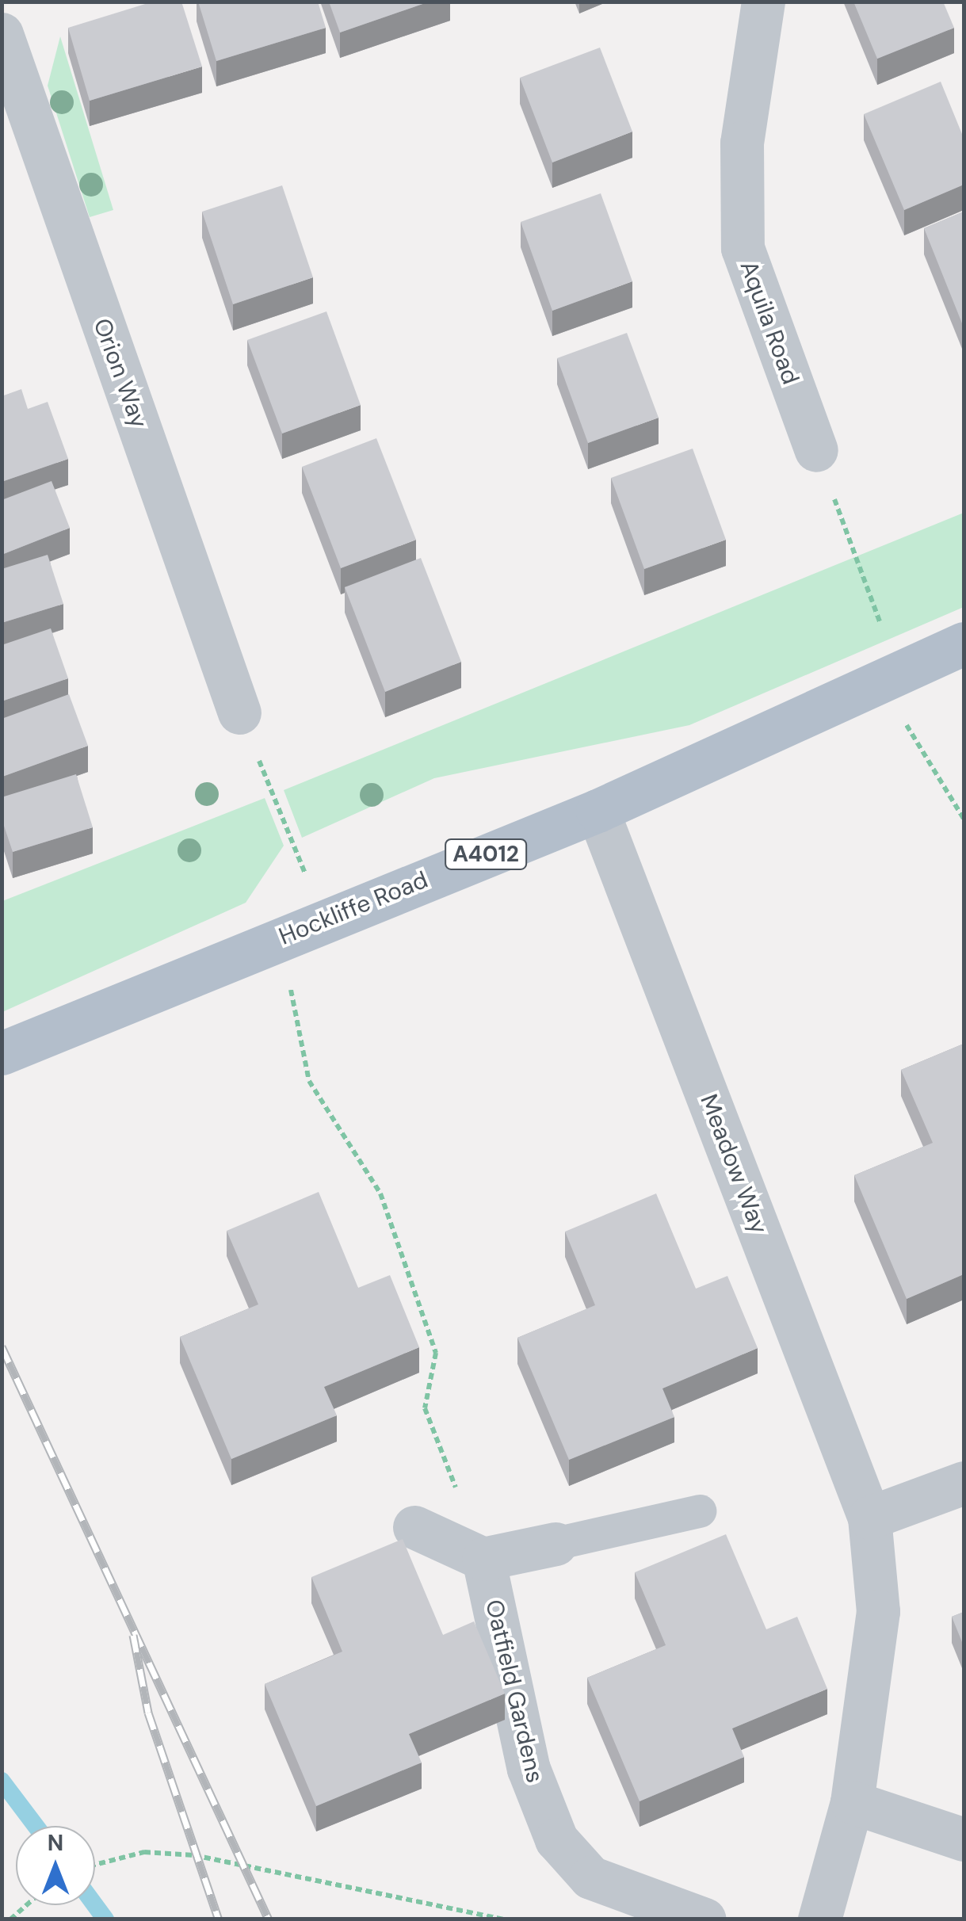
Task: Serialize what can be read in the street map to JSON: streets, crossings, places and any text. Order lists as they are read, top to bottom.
{
  "streets": {
    "main road": ["A4012", "Hockliffe Road"],
    "street": [
      "Aquila Road",
      "Orion Way",
      "Meadow Way",
      "Oatfield Gardens"
    ]
  },
  "crossings": [
    ["Hockliffe Road", "Meadow Way"]
  ],
  "north": "top"
}
